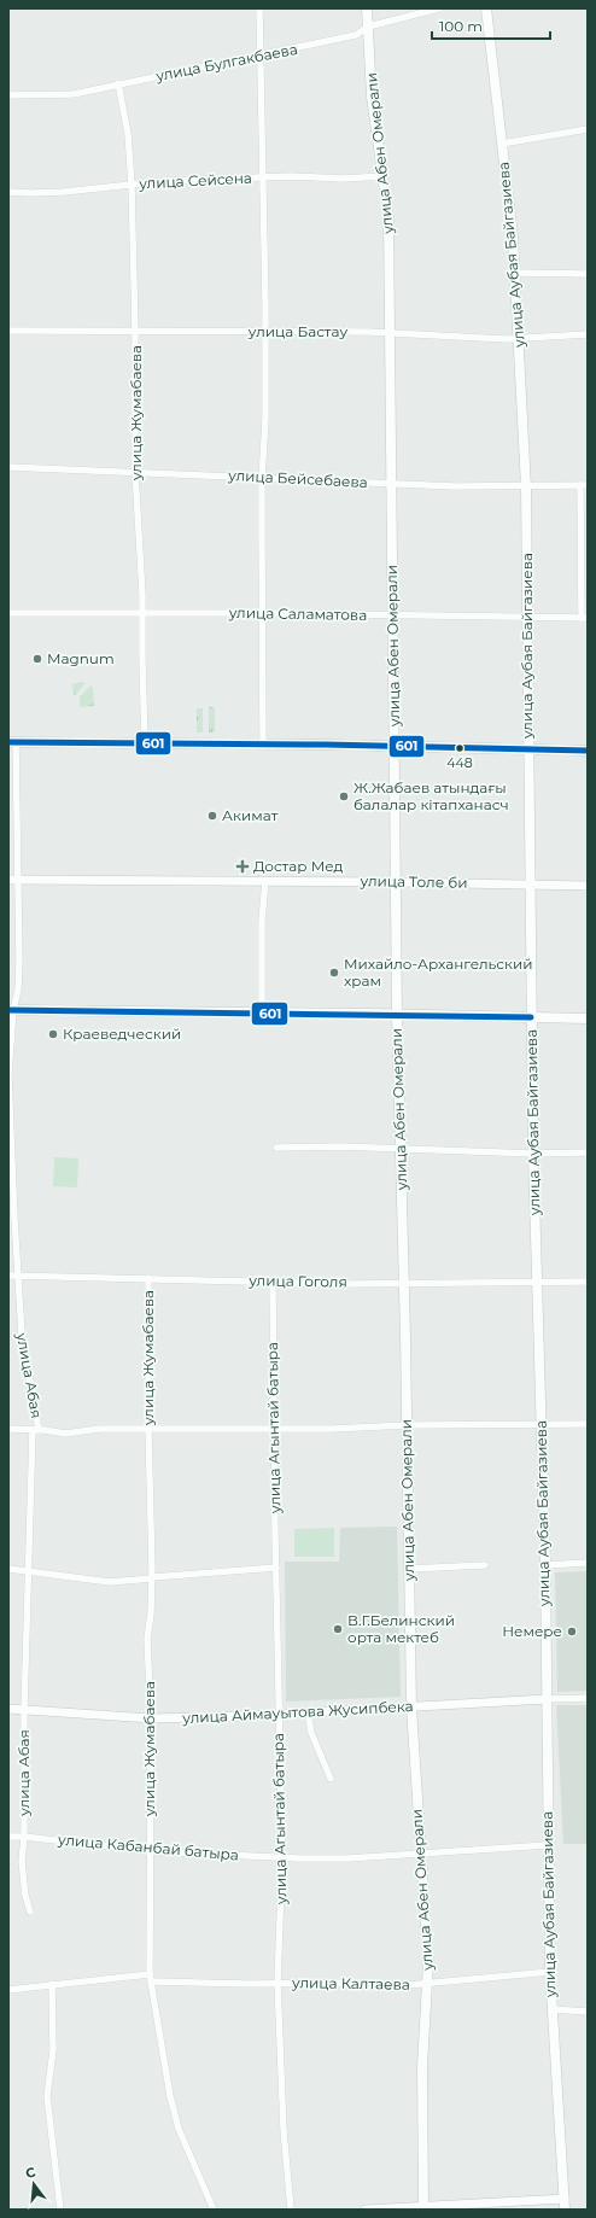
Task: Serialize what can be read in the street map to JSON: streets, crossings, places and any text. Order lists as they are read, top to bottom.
{
  "streets": {
    "main road": ["улица Абен Омерали", "улица Аубая Байгазиева"],
    "street": [
      "улица Булгакбаева",
      "улица Сейсена",
      "улица Бастау",
      "улица Жумабаева",
      "улица Бейсебаева",
      "улица Саламатова",
      "улица Толе би",
      "улица Гоголя",
      "улица Абая",
      "улица Агынтай батыра",
      "улица Аймауытова Жусипбека",
      "улица Кабанбай батыра",
      "улица Калтаева"
    ]
  },
  "crossings": [
    ["улица Булгакбаева", "улица Абен Омерали"],
    ["улица Булгакбаева", "улица Жумабаева"],
    ["улица Абен Омерали", "улица Сейсена"],
    ["улица Абен Омерали", "улица Бастау"],
    ["улица Абен Омерали", "улица Бейсебаева"],
    ["улица Абен Омерали", "улица Саламатова"],
    ["улица Абен Омерали", "улица Толе би"],
    ["улица Абен Омерали", "улица Гоголя"],
    ["улица Абен Омерали", "улица Аймауытова Жусипбека"],
    ["улица Абен Омерали", "улица Кабанбай батыра"],
    ["улица Абен Омерали", "улица Калтаева"],
    ["улица Сейсена", "улица Жумабаева"],
    ["улица Аубая Байгазиева", "улица Бастау"],
    ["улица Аубая Байгазиева", "улица Бейсебаева"],
    ["улица Аубая Байгазиева", "улица Саламатова"],
    ["улица Аубая Байгазиева", "улица Толе би"],
    ["улица Аубая Байгазиева", "улица Гоголя"],
    ["улица Аубая Байгазиева", "улица Аймауытова Жусипбека"],
    ["улица Аубая Байгазиева", "улица Кабанбай батыра"],
    ["улица Аубая Байгазиева", "улица Калтаева"],
    ["улица Бастау", "улица Жумабаева"],
    ["улица Жумабаева", "улица Бейсебаева"],
    ["улица Жумабаева", "улица Саламатова"],
    ["улица Жумабаева", "улица Гоголя"],
    ["улица Жумабаева", "улица Аймауытова Жусипбека"],
    ["улица Жумабаева", "улица Кабанбай батыра"],
    ["улица Жумабаева", "улица Калтаева"],
    ["улица Толе би", "улица Абая"],
    ["улица Гоголя", "улица Абая"],
    ["улица Гоголя", "улица Агынтай батыра"],
    ["улица Абая", "улица Аймауытова Жусипбека"],
    ["улица Абая", "улица Кабанбай батыра"],
    ["улица Агынтай батыра", "улица Аймауытова Жусипбека"],
    ["улица Агынтай батыра", "улица Кабанбай батыра"],
    ["улица Агынтай батыра", "улица Калтаева"]
  ],
  "places": {
    "other": [
      "Magnum",
      "448",
      "Ж.Жабаев атындағы балалар кітапханасч",
      "Акимат",
      "Михайло-Архангельский храм",
      "Краеведческий",
      "В.Г.Белинский орта мектеб",
      "Немере"
    ],
    "health": ["Достар Мед"]
  },
  "lines": ["transit line 601"],
  "scale_bar": "100 m",
  "north": "top"
}
